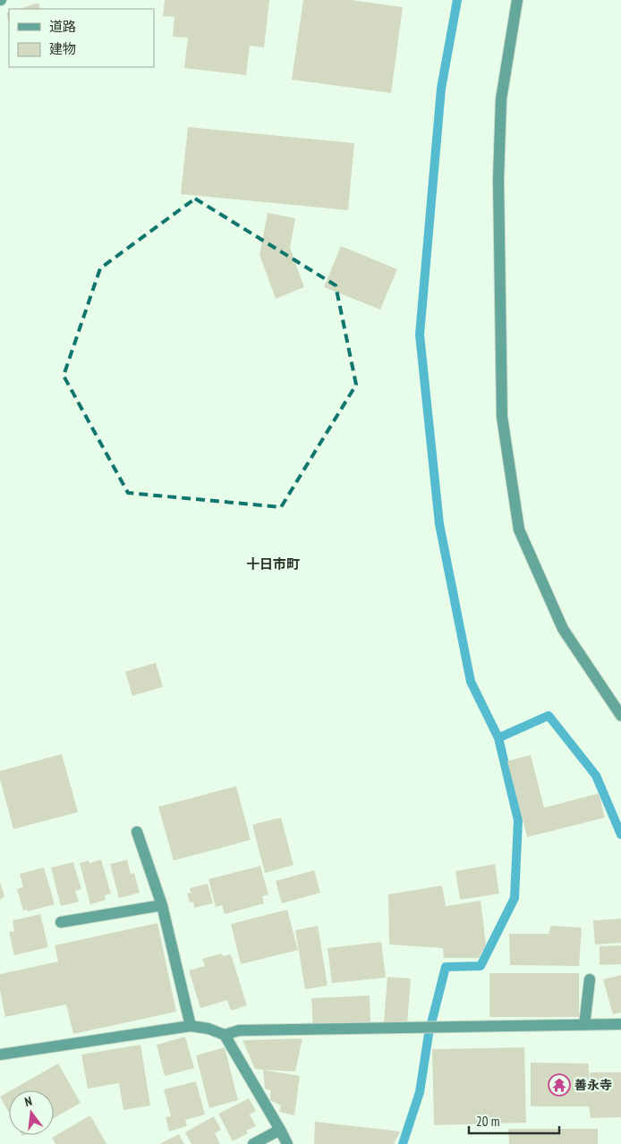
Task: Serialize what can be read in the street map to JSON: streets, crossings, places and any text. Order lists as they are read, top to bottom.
{
  "districts": ["十日市町"],
  "places": {
    "temple": ["善永寺"]
  },
  "legend": ["道路", "建物"],
  "scale_bar": "20 m",
  "north": "top"
}
